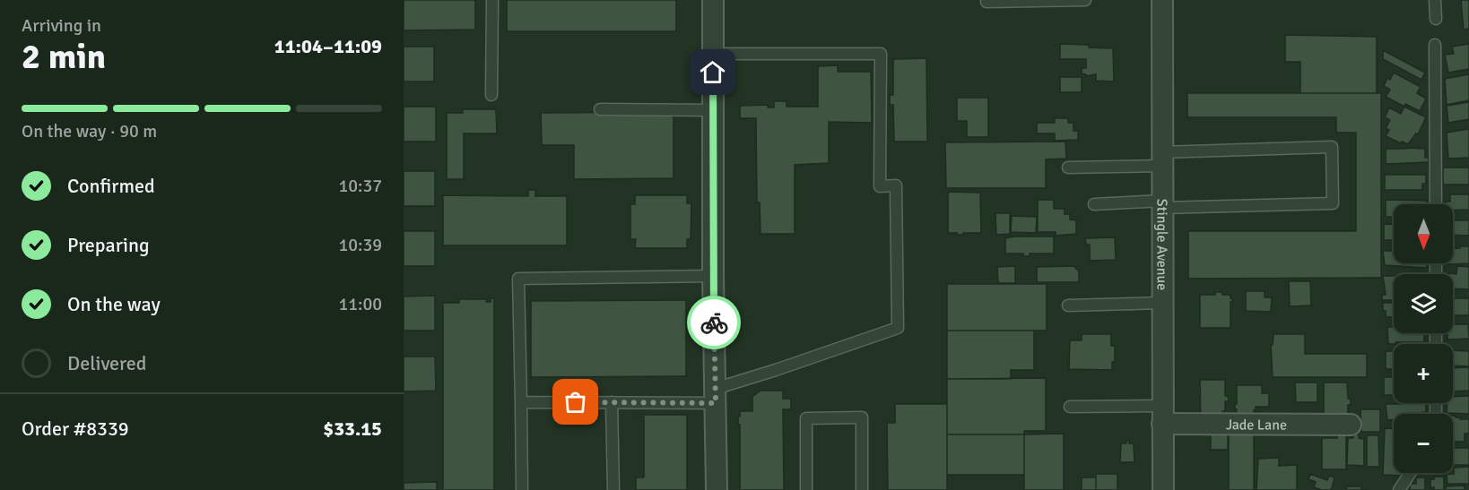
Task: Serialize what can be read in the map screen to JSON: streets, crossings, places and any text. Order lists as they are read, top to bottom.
{
  "streets": {
    "street": ["Stingle Avenue", "Jade Lane"]
  },
  "crossings": [
    ["Stingle Avenue", "Jade Lane"]
  ],
  "north": "bottom",
  "page": {
    "heading": ["2 min", "Arriving in", "11:04–11:09"],
    "panel": ["Order #8339", "$33.15"],
    "bar": "On the way · 90 m",
    "list": [
      ["Confirmed", "10:37"],
      ["Preparing", "10:39"],
      ["On the way", "11:00"],
      "Delivered"
    ],
    "map_buttons": ["+", "−"]
  }
}
